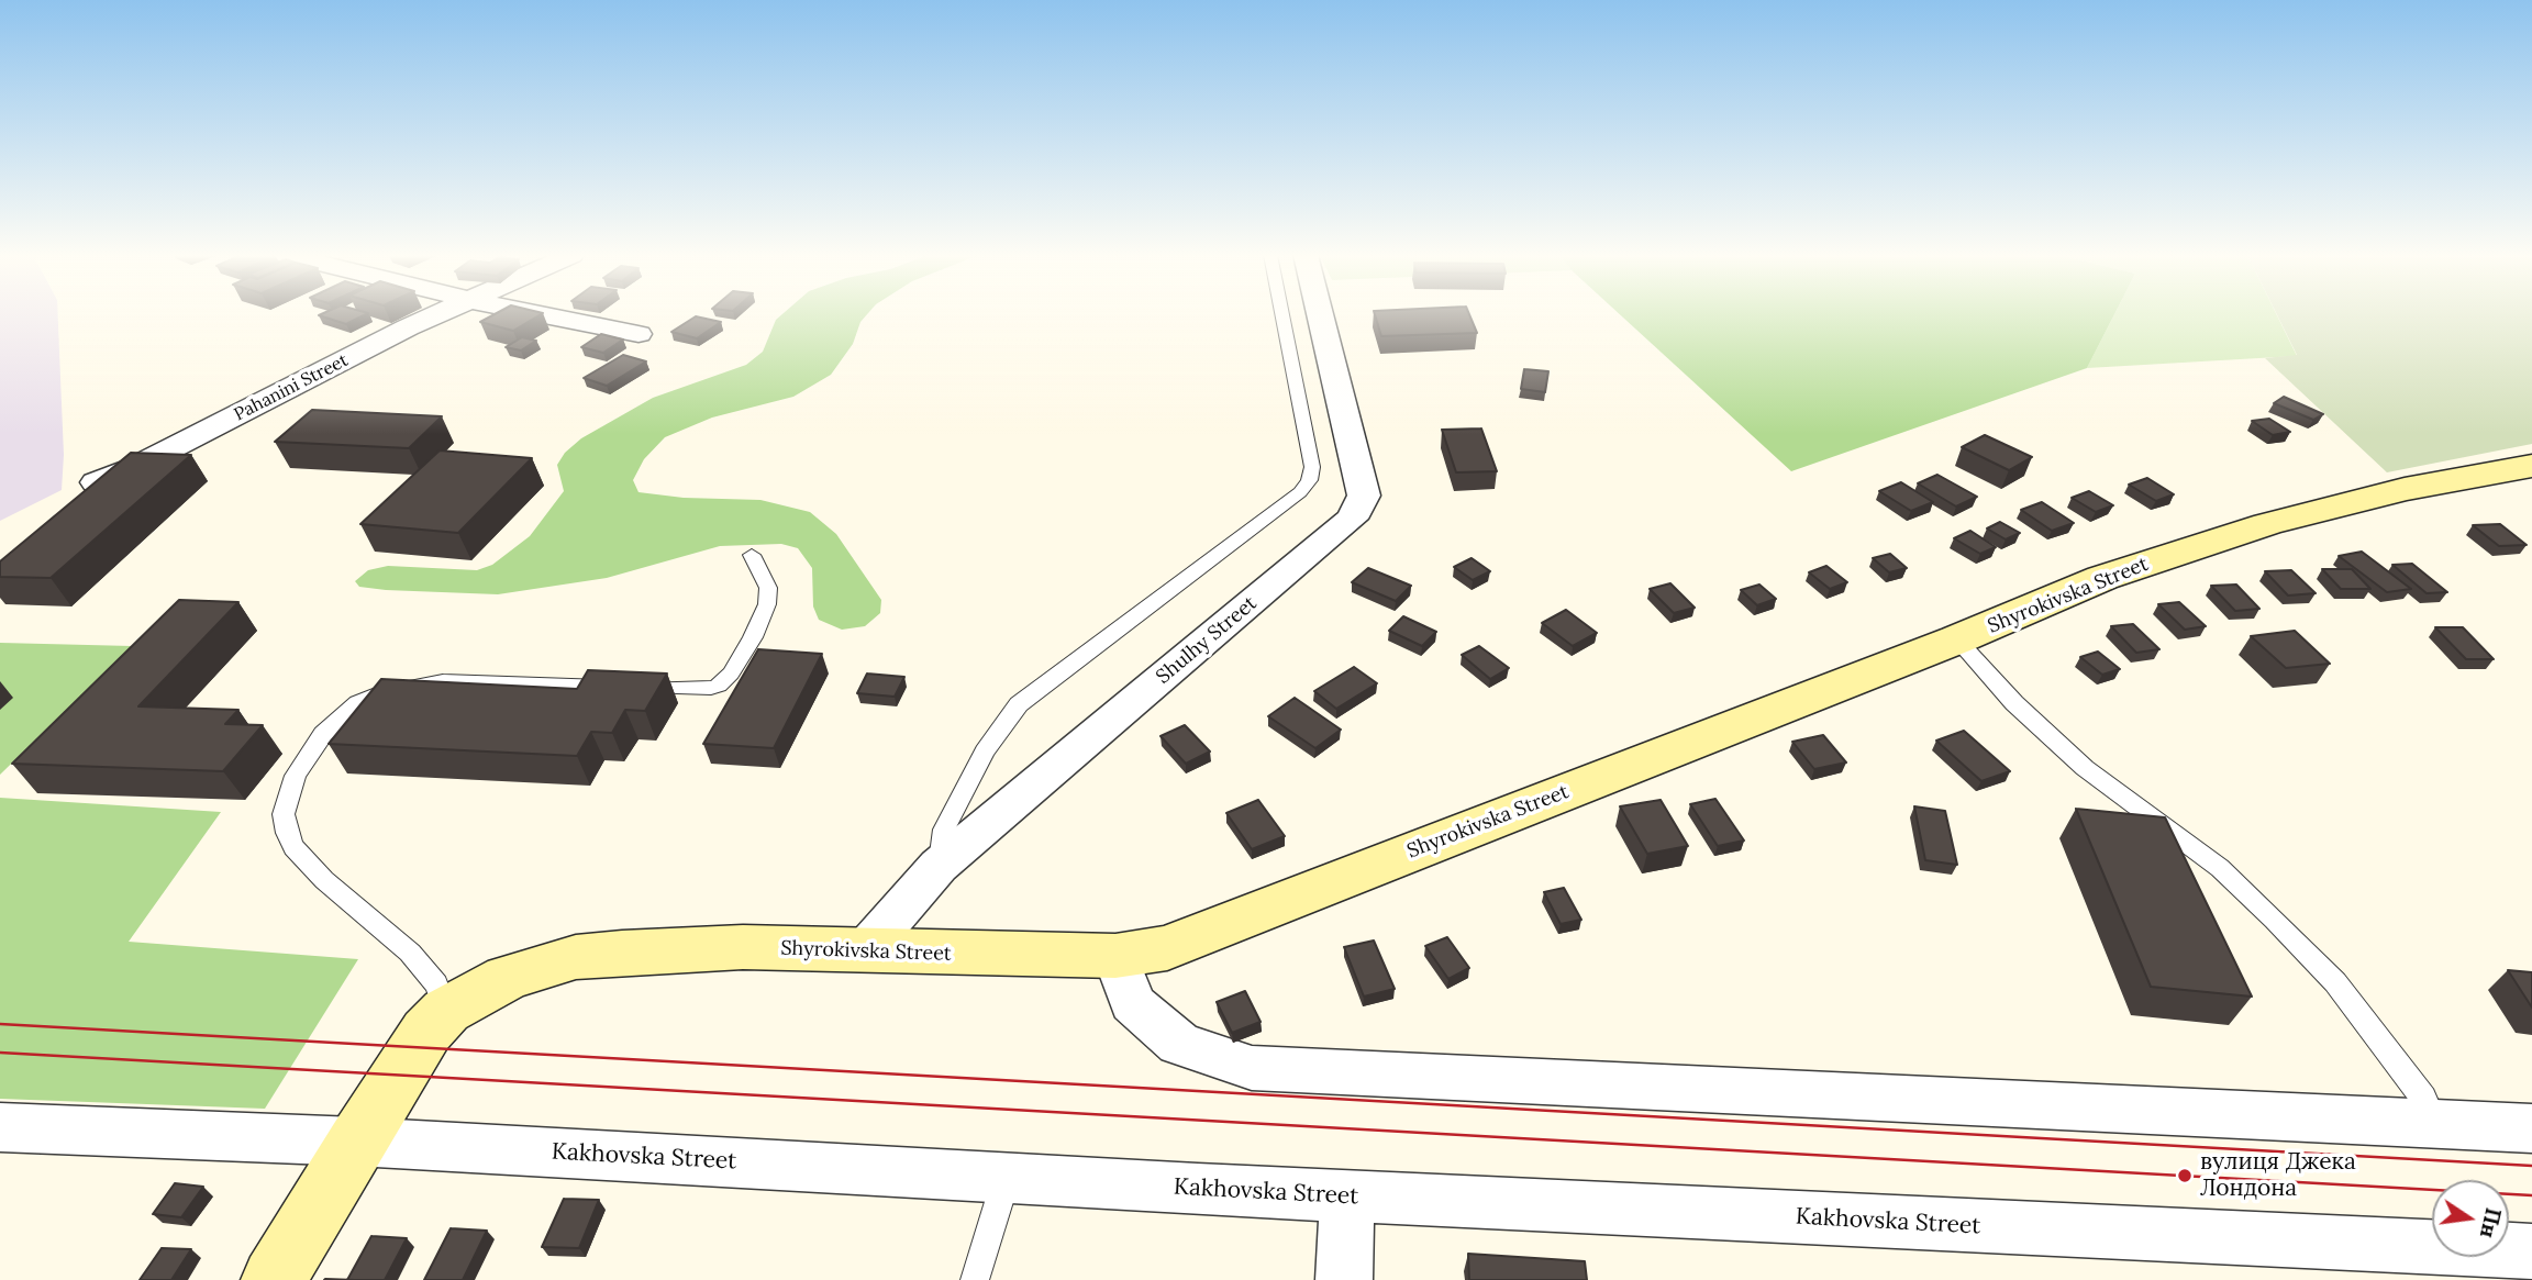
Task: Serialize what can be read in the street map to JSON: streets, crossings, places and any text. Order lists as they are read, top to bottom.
{
  "streets": {
    "main road": ["Shyrokivska Street"],
    "street": ["Pahanini Street", "Shulhy Street", "Kakhovska Street"]
  },
  "crossings": [
    ["Shyrokivska Street", "Shulhy Street"]
  ],
  "places": ["вулиця Джека Лондона"],
  "north": "right"
}
